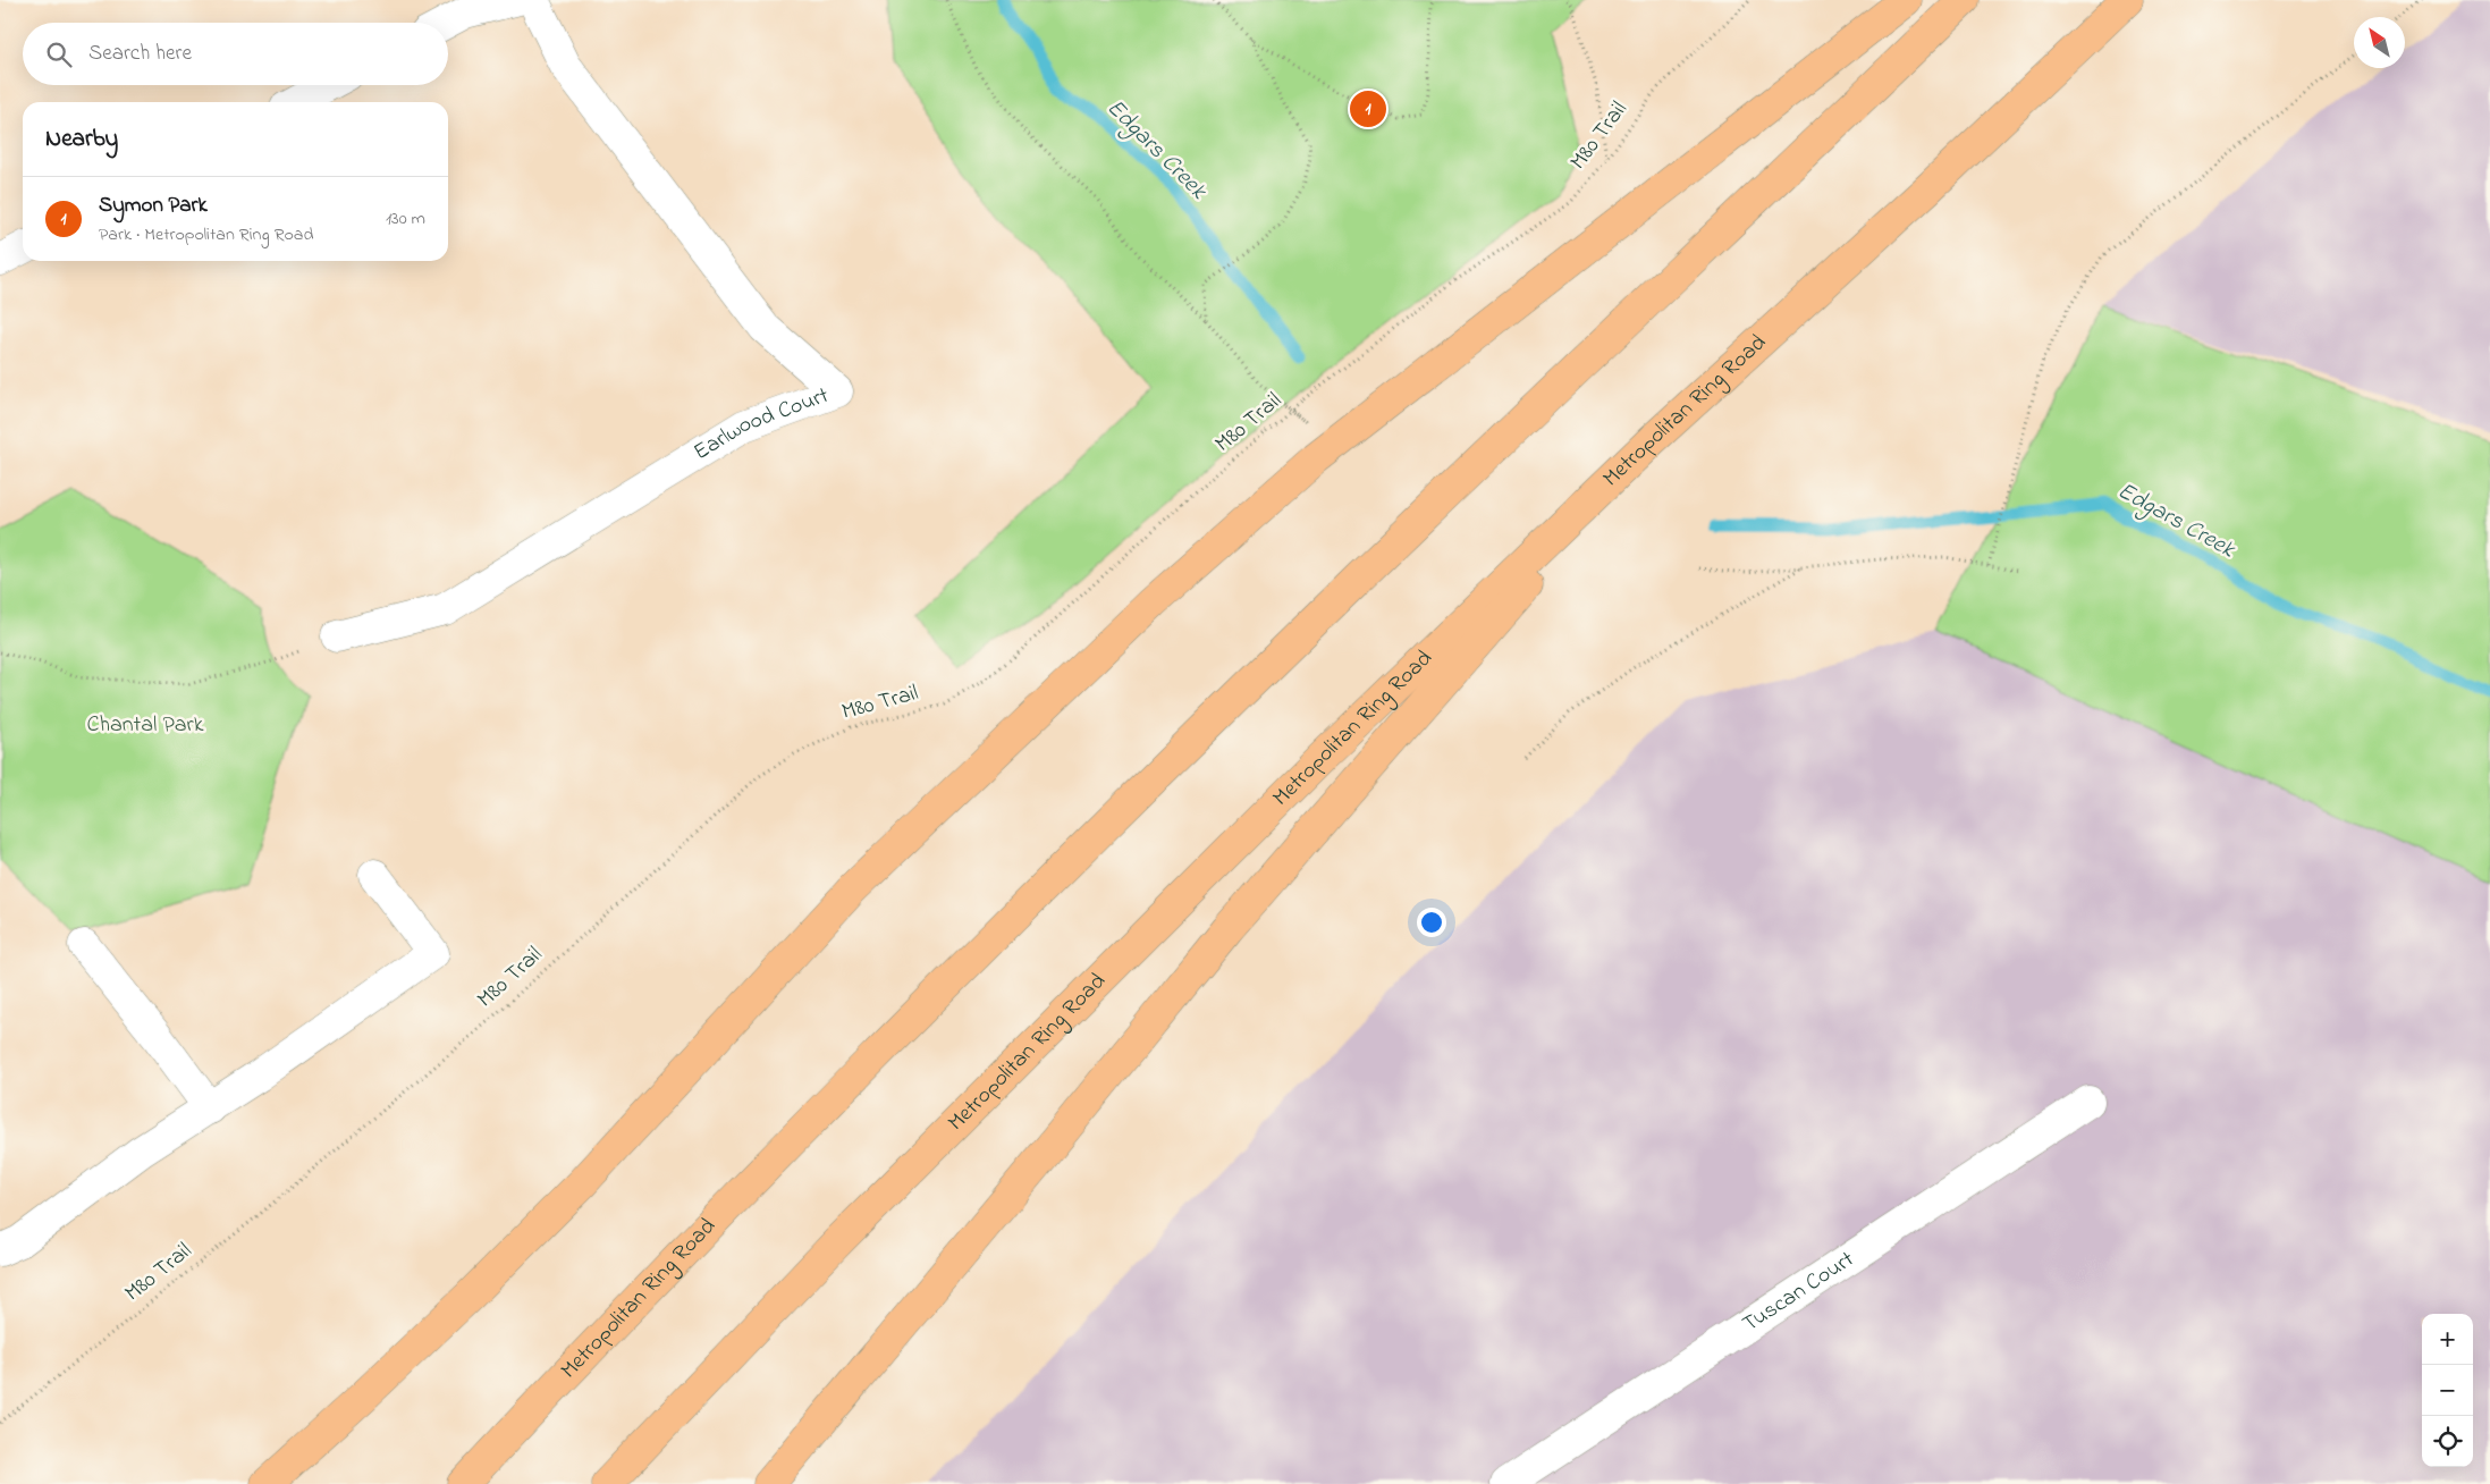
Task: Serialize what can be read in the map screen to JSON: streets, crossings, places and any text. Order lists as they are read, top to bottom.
{
  "streets": {
    "highway": ["Metropolitan Ring Road"],
    "street": ["Earlwood Court", "Tuscan Court"],
    "path": ["M80 Trail"]
  },
  "water": ["Edgars Creek"],
  "parks": ["Chantal Park"],
  "north": "top left",
  "page": {
    "search": "Search here",
    "pins": "1",
    "heading": "Nearby",
    "list": [
      {
        "mark": "1",
        "name": "Symon Park",
        "note": "Park · Metropolitan Ring Road",
        "value": "130 m"
      }
    ],
    "map_buttons": ["+", "−"]
  }
}
